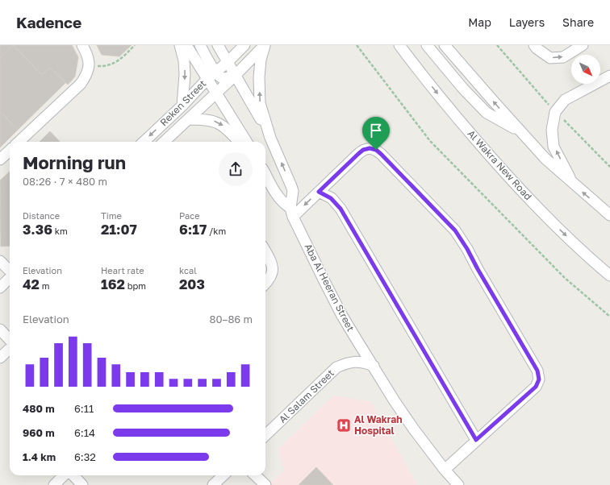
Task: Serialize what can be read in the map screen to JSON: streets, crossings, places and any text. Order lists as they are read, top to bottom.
{
  "streets": {
    "street": [
      "Reken Street",
      "Al Wakra New Road",
      "Aba Al Heeran Street",
      "Al Salam Street"
    ]
  },
  "crossings": [
    ["Aba Al Heeran Street", "Al Salam Street"]
  ],
  "places": {
    "hospital": ["Al Wakrah Hospital"]
  },
  "north": "bottom right",
  "page": {
    "header": "Kadence",
    "nav": ["Map", "Layers", "Share"],
    "heading": ["Morning run", "08:26 · 7 × 480 m"],
    "stats": [
      ["Distance", "3.36 km"],
      ["Time", "21:07"],
      ["Pace", "6:17 /km"],
      ["Elevation", "42 m"],
      ["Heart rate", "162 bpm"],
      ["kcal", "203"]
    ],
    "chart": ["Elevation", "80–86 m"],
    "list": [
      {
        "name": "480 m",
        "note": "6:11"
      },
      {
        "name": "960 m",
        "note": "6:14"
      },
      {
        "name": "1.4 km",
        "note": "6:32"
      }
    ]
  }
}
